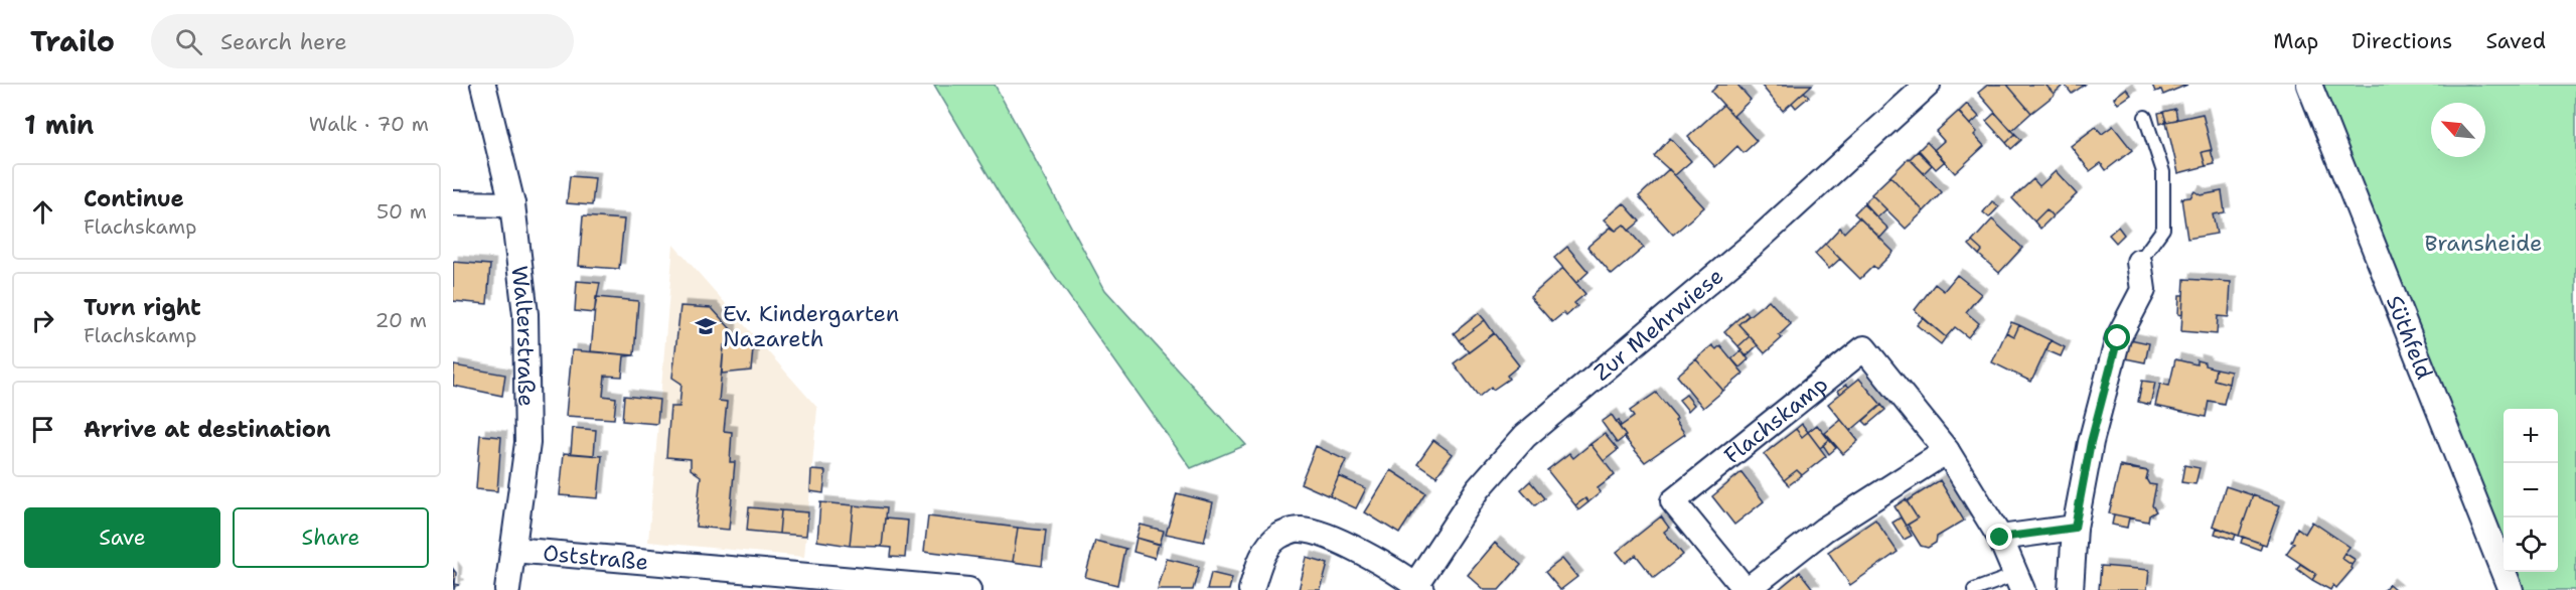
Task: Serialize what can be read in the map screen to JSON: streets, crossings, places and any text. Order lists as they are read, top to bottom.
{
  "streets": {
    "street": [
      "Zur Mehrwiese",
      "Walterstraße",
      "Süthfeld",
      "Flachskamp",
      "Oststraße"
    ]
  },
  "crossings": [
    ["Walterstraße", "Oststraße"]
  ],
  "parks": ["Bransheide"],
  "places": {
    "school or university": ["Ev. Kindergarten Nazareth"]
  },
  "north": "top left",
  "page": {
    "header": "Trailo",
    "search": "Search here",
    "nav": ["Map", "Directions", "Saved"],
    "heading": ["1 min", "Walk · 70 m"],
    "list": [
      ["Continue", "Flachskamp", "50 m"],
      ["Turn right", "Flachskamp", "20 m"],
      "Arrive at destination"
    ],
    "map_buttons": ["+", "−"],
    "buttons": ["Save", "Share"]
  }
}
